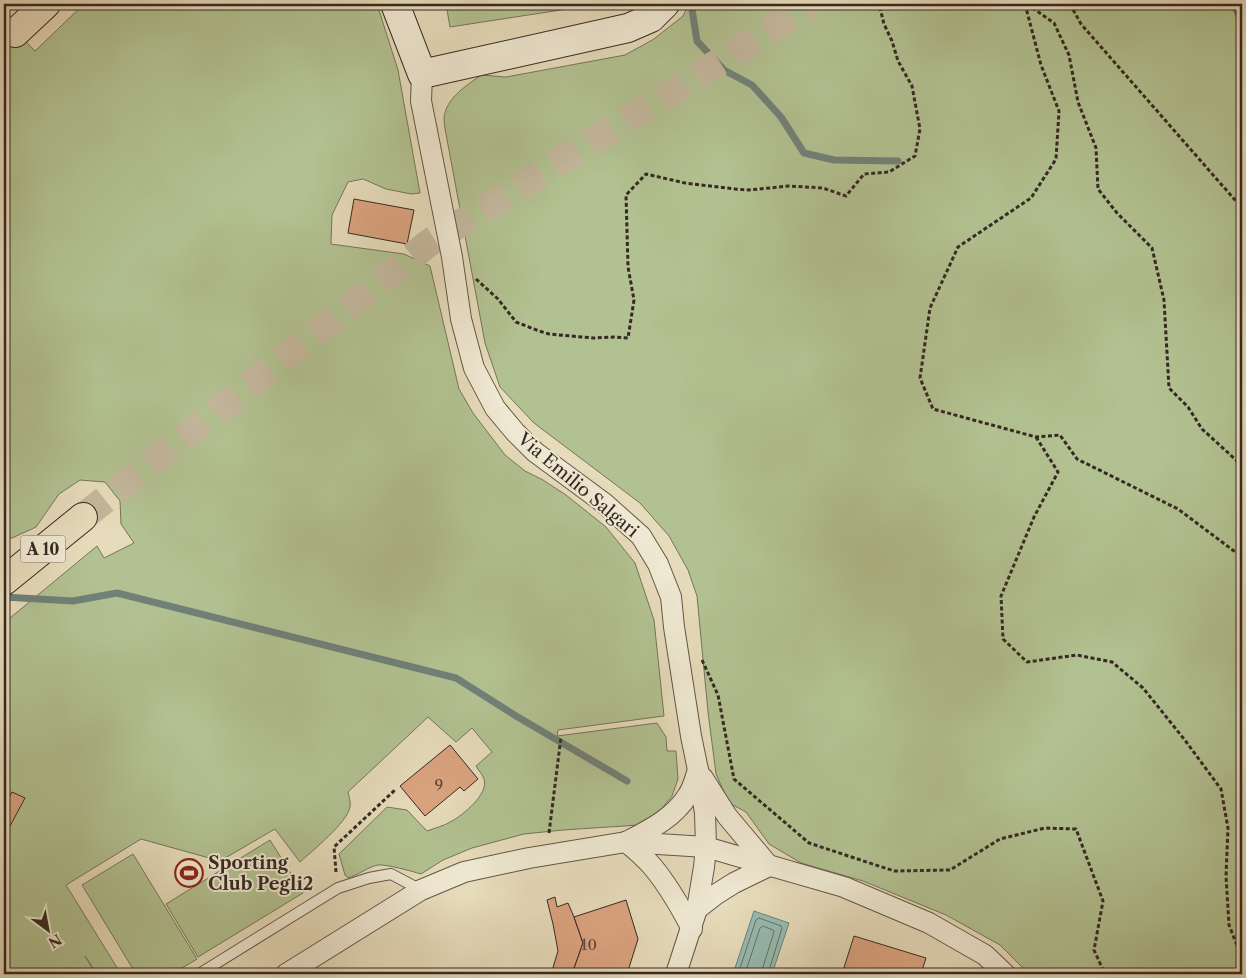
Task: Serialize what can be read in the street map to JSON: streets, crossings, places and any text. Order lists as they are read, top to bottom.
{
  "streets": {
    "highway": ["A 10"],
    "street": ["Via Emilio Salgari"]
  },
  "places": {
    "sports": ["Sporting Club Pegli2"]
  },
  "house_numbers": ["9", "10"],
  "north": "bottom right"
}
